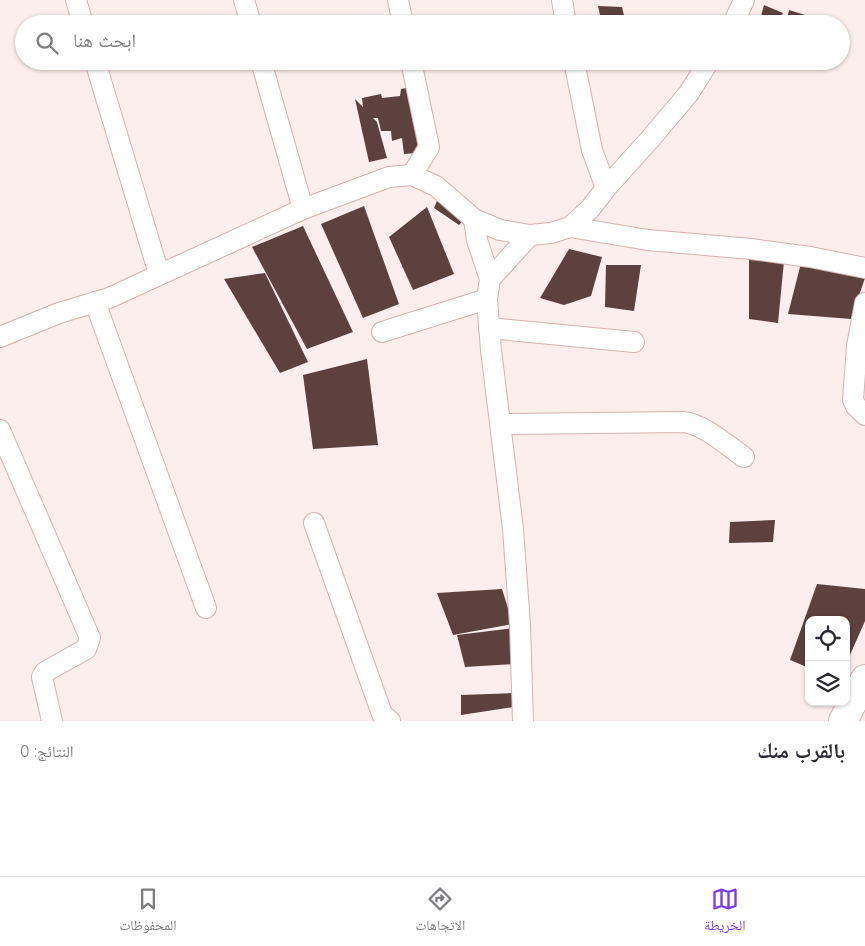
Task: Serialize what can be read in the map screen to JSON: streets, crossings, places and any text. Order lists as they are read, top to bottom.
{
  "page": {
    "search": "ابحث هنا",
    "heading": ["بالقرب منك", "النتائج: 0"],
    "nav": ["الخريطة", "الاتجاهات", "المحفوظات"]
  }
}
